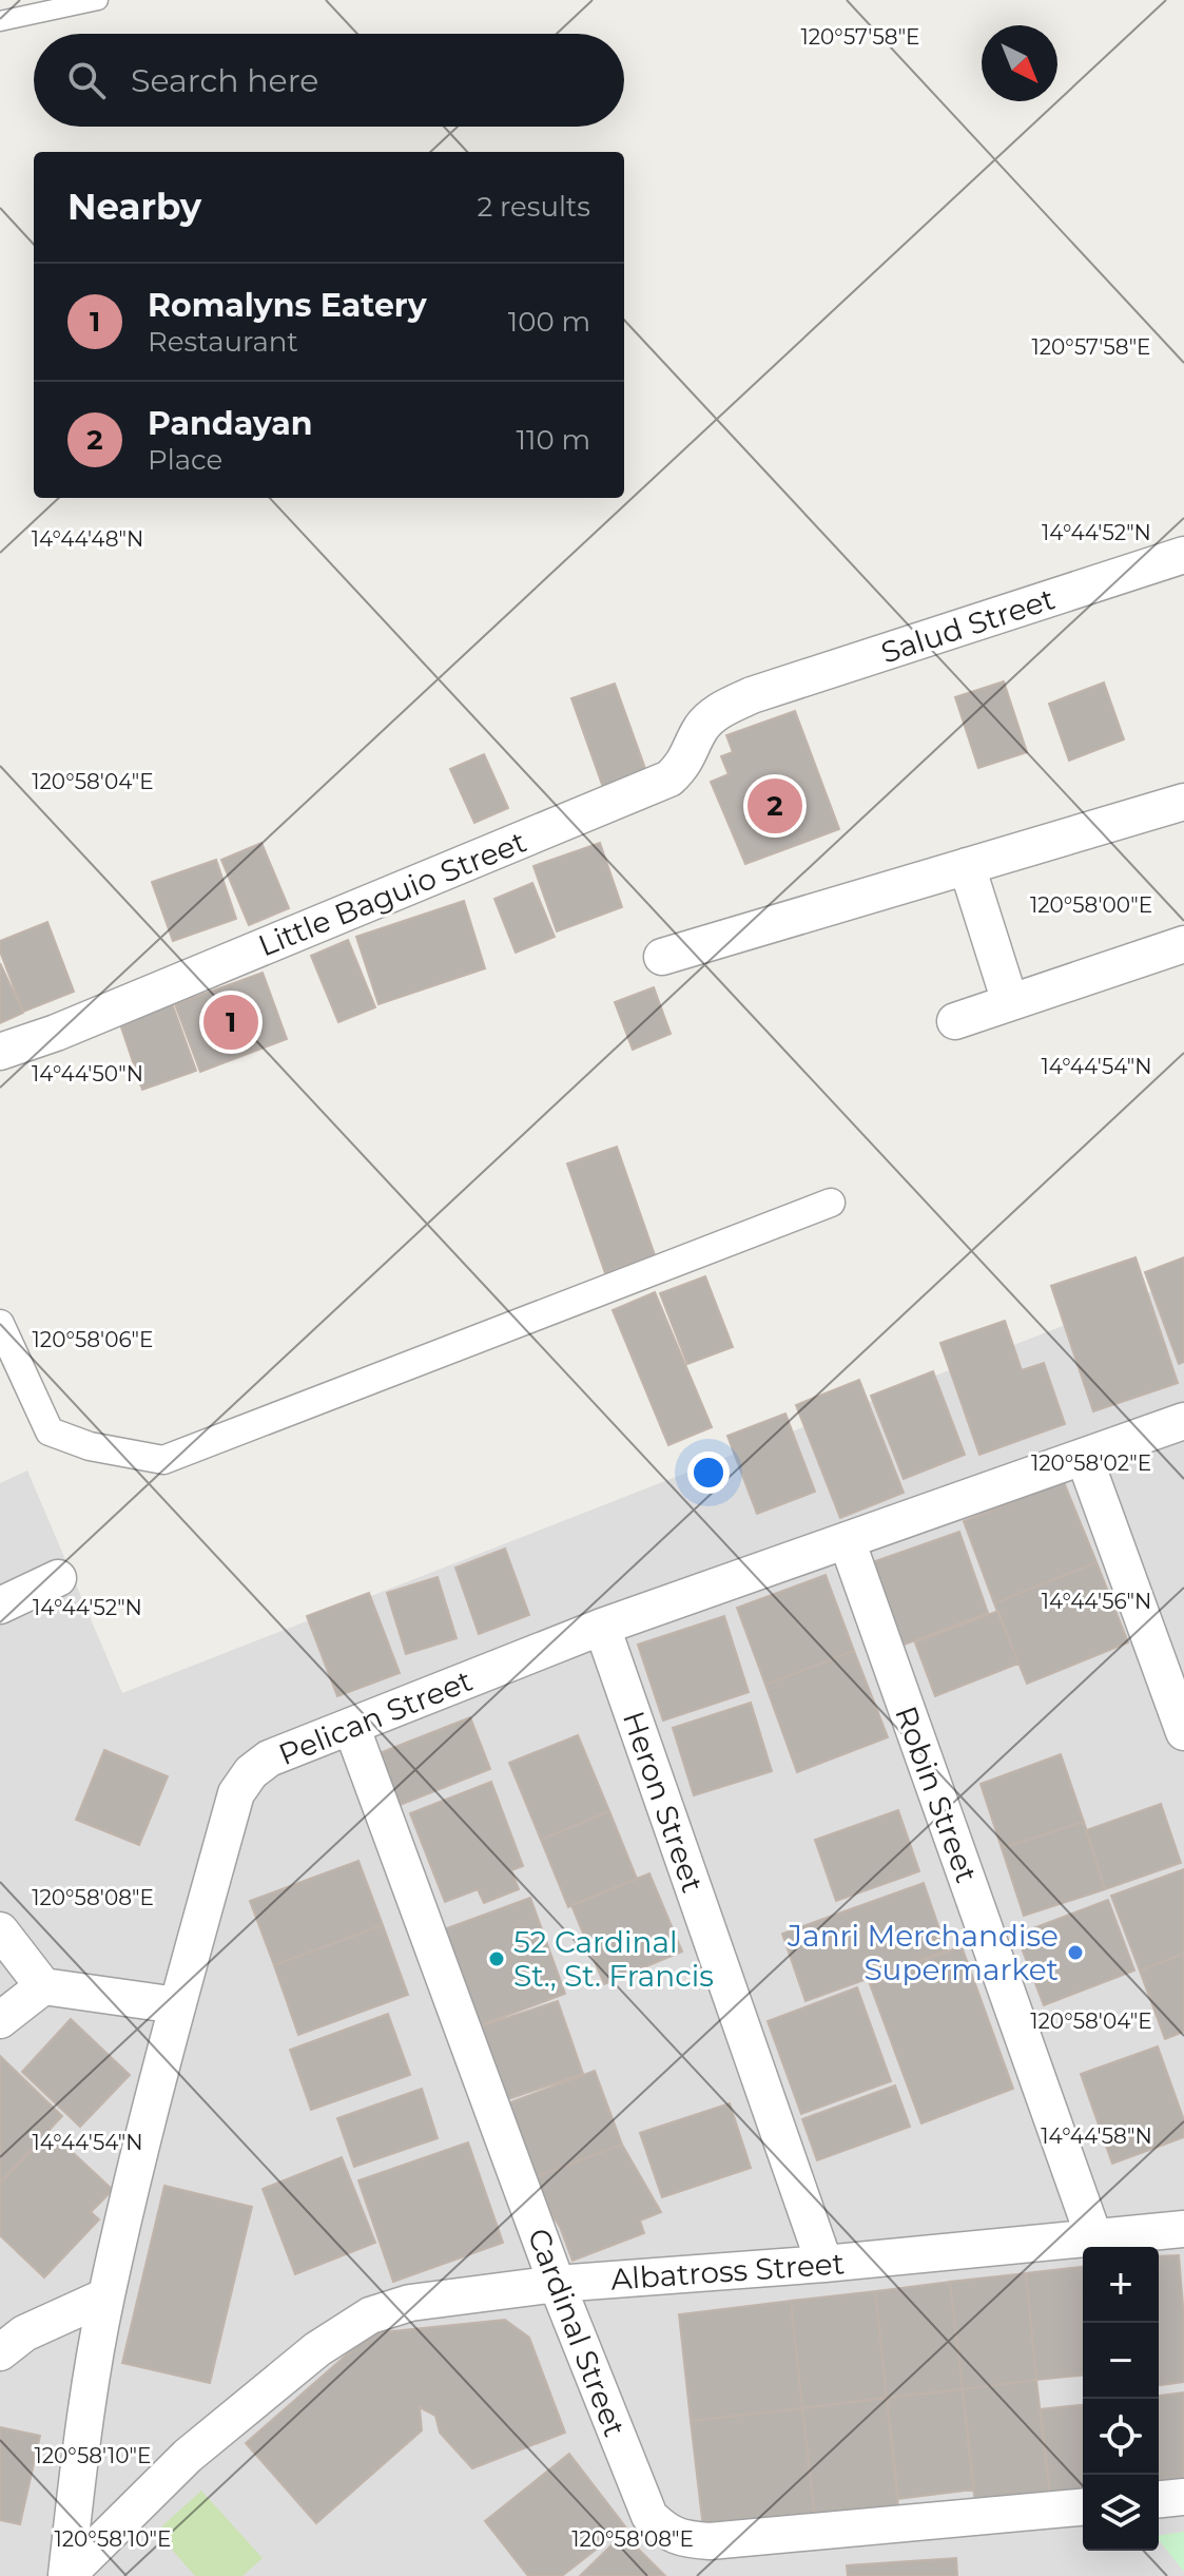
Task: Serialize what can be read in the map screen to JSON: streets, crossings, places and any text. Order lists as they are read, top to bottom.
{
  "streets": {
    "street": [
      "Salud Street",
      "Little Baguio Street",
      "Pelican Street",
      "Robin Street",
      "Heron Street",
      "Albatross Street",
      "Cardinal Street"
    ]
  },
  "crossings": [
    ["Salud Street", "Little Baguio Street"],
    ["Pelican Street", "Robin Street"],
    ["Pelican Street", "Heron Street"],
    ["Pelican Street", "Albatross Street"],
    ["Pelican Street", "Cardinal Street"],
    ["Robin Street", "Albatross Street"],
    ["Heron Street", "Albatross Street"],
    ["Albatross Street", "Cardinal Street"]
  ],
  "places": ["Janri Merchandise Supermarket", "52 Cardinal St., St. Francis"],
  "north": "bottom right",
  "page": {
    "search": "Search here",
    "heading": ["Nearby", "2 results"],
    "list": [
      {
        "mark": "1",
        "name": "Romalyns Eatery",
        "note": "Restaurant",
        "value": "100 m"
      },
      {
        "mark": "2",
        "name": "Pandayan",
        "note": "Place",
        "value": "110 m"
      }
    ],
    "pins": ["2", "1"],
    "map_buttons": ["+", "−"]
  },
  "coordinates": [
    "120°57'58\"E",
    "14°44'52\"N",
    "14°44'48\"N",
    "120°58'04\"E",
    "120°58'00\"E",
    "14°44'54\"N",
    "14°44'50\"N",
    "120°58'06\"E",
    "120°58'02\"E",
    "14°44'56\"N",
    "120°58'08\"E",
    "14°44'58\"N",
    "120°58'10\"E"
  ]
}
